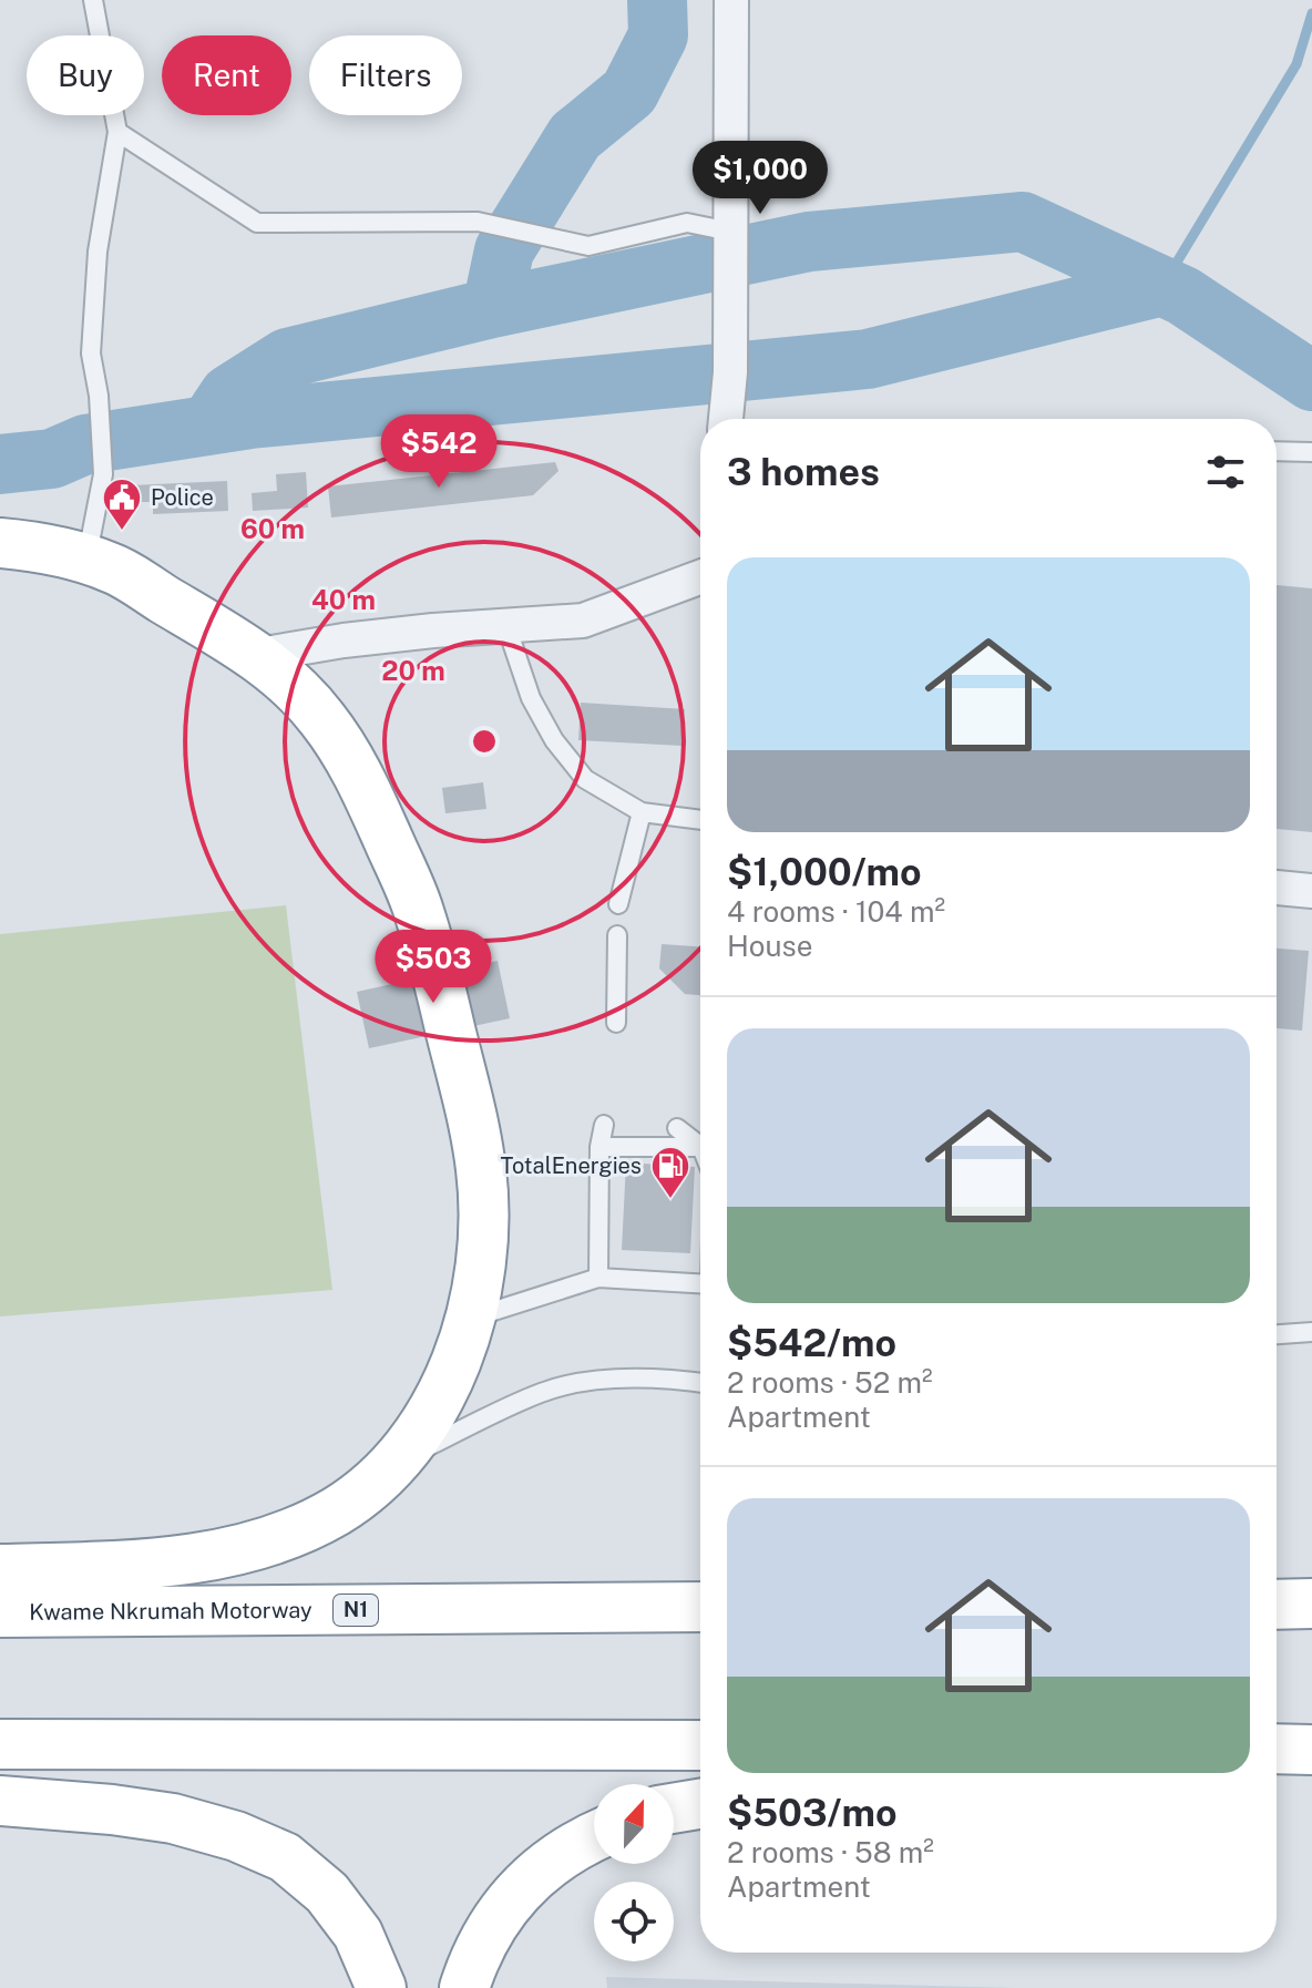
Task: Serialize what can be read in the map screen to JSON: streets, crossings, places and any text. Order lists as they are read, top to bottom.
{
  "streets": {
    "highway": ["N1", "Kwame Nkrumah Motorway"]
  },
  "places": {
    "public building": ["Police"],
    "fuel station": ["TotalEnergies"]
  },
  "north": "top",
  "page": {
    "chip": ["Buy", "Rent", "Filters"],
    "price": ["$1,000", "$542", "$503"],
    "heading": "3 homes",
    "list": [
      {
        "name": "$1,000/mo",
        "note": "4 rooms · 104 m² · House"
      },
      {
        "name": "$542/mo",
        "note": "2 rooms · 52 m² · Apartment"
      },
      {
        "name": "$503/mo",
        "note": "2 rooms · 58 m² · Apartment"
      }
    ]
  },
  "rings": ["60 m", "40 m", "20 m"]
}
